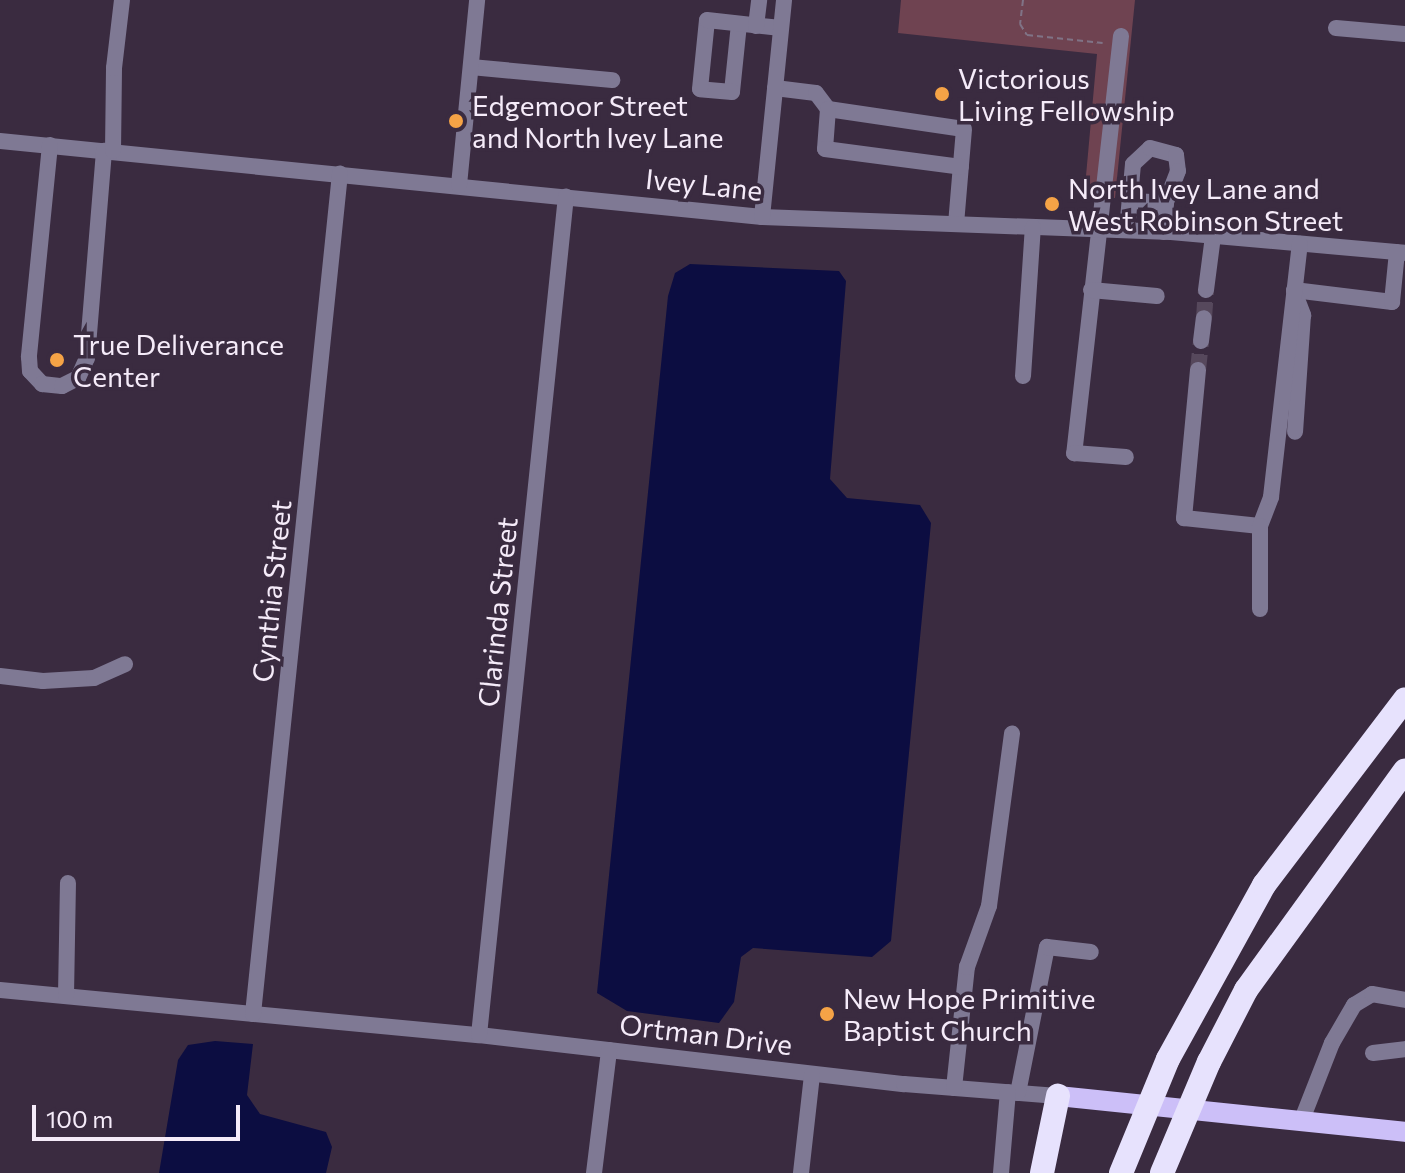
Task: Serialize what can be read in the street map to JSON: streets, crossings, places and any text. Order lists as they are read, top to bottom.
{
  "streets": {
    "main road": ["Ortman Drive"],
    "street": ["Ivey Lane", "Cynthia Street", "Clarinda Street"]
  },
  "crossings": [
    ["Ivey Lane", "Cynthia Street"],
    ["Ivey Lane", "Clarinda Street"],
    ["Cynthia Street", "Ortman Drive"],
    ["Clarinda Street", "Ortman Drive"]
  ],
  "places": [
    "Victorious Living Fellowship",
    "Edgemoor Street and North Ivey Lane",
    "North Ivey Lane and West Robinson Street",
    "True Deliverance Center",
    "New Hope Primitive Baptist Church"
  ],
  "scale_bar": "100 m"
}
